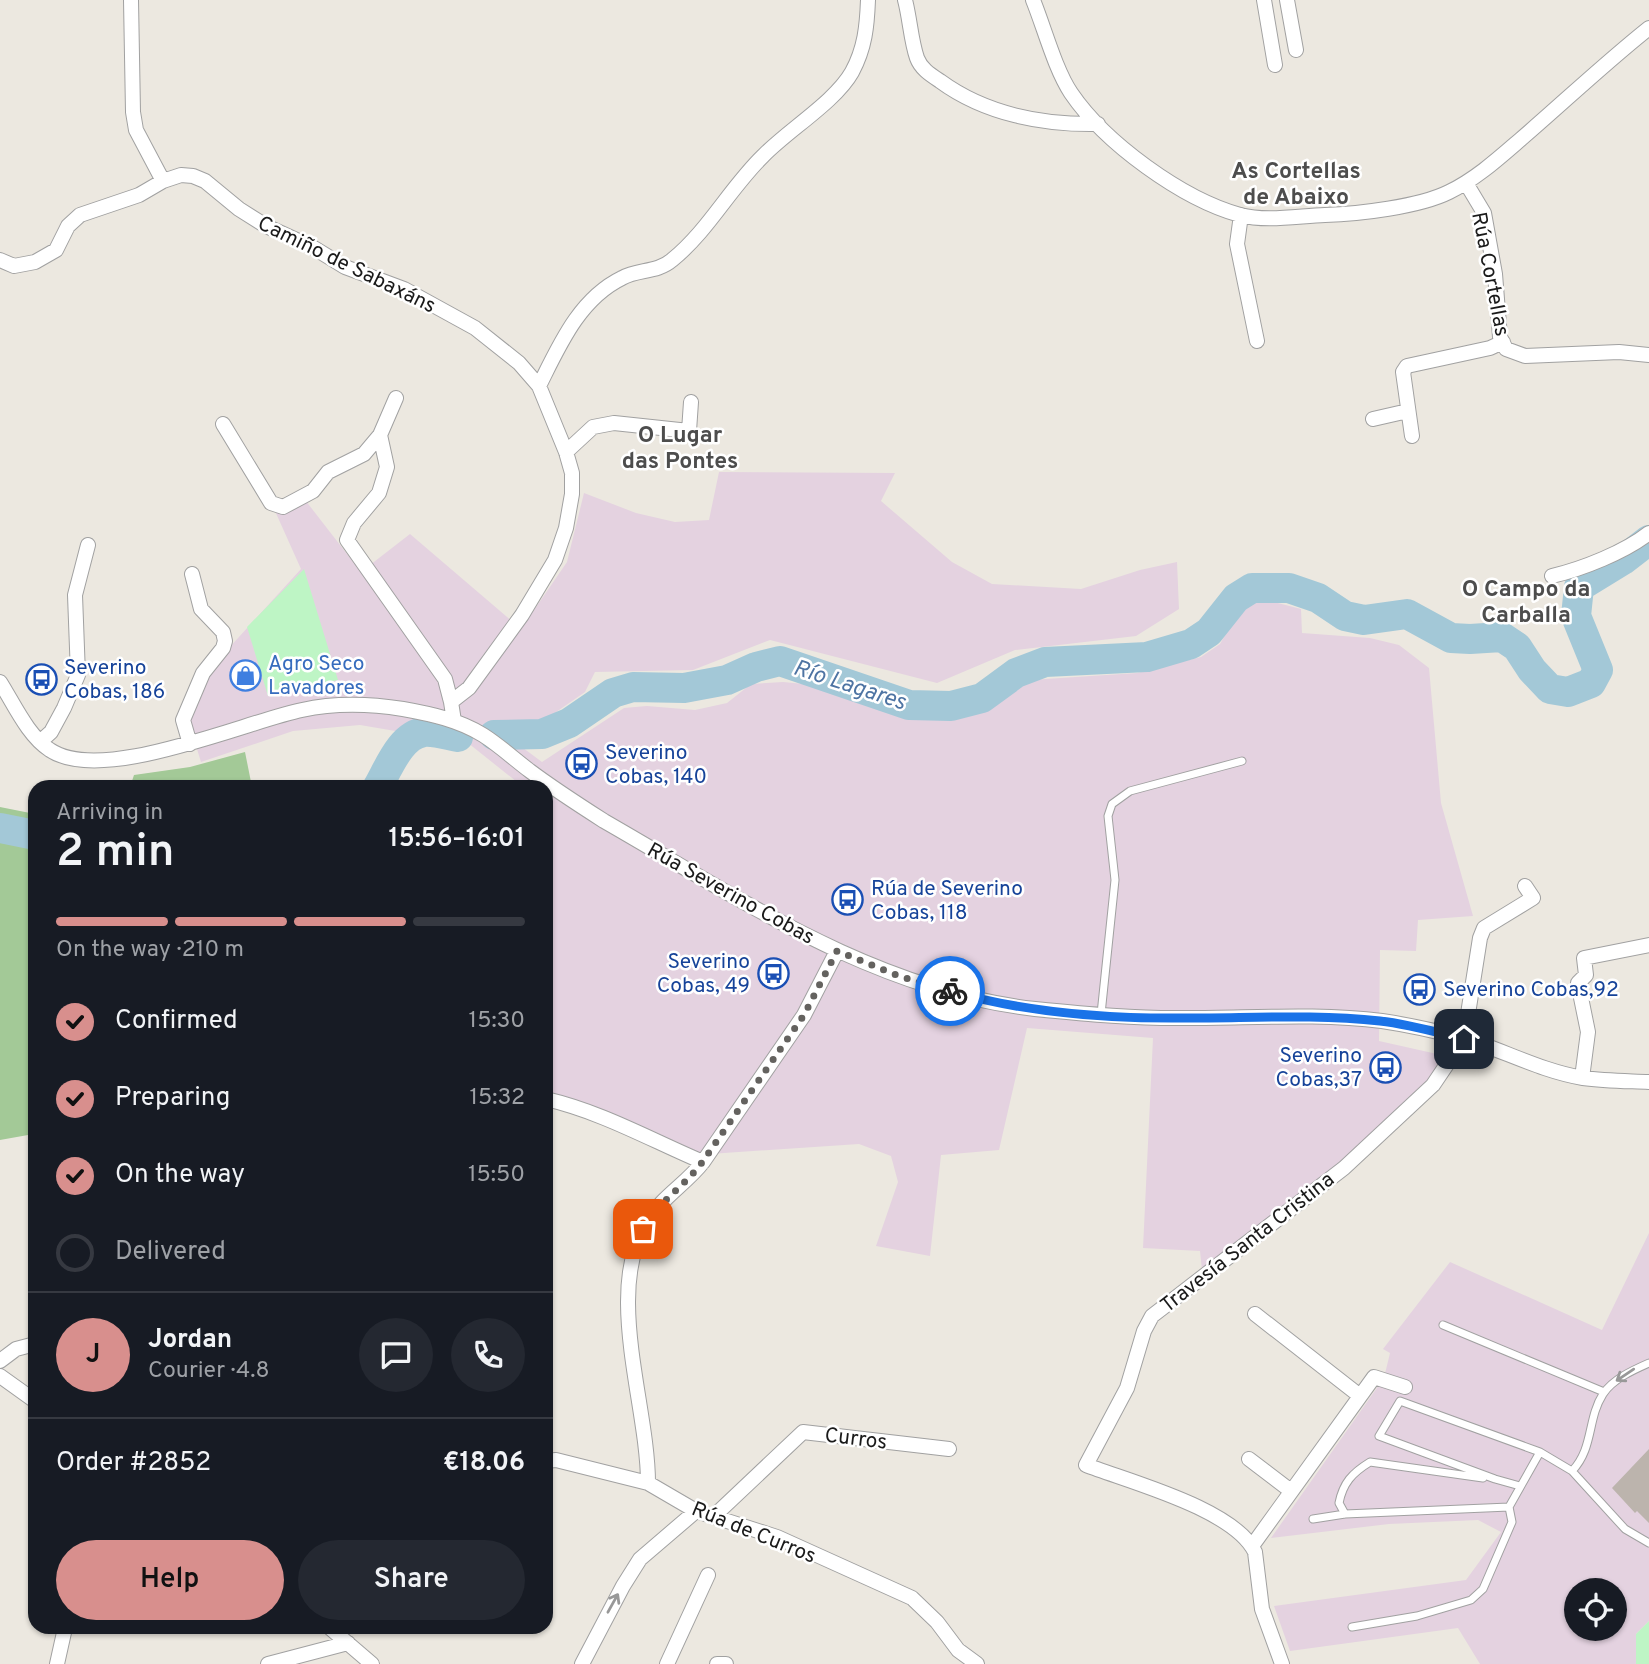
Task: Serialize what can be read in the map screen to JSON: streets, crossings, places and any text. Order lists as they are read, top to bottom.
{
  "streets": {
    "street": [
      "Camiño de Sabaxáns",
      "Rúa Cortellas",
      "Rúa Severino Cobas",
      "Travesía Santa Cristina",
      "Curros",
      "Rúa de Curros"
    ]
  },
  "crossings": [
    ["Rúa Severino Cobas", "Travesía Santa Cristina"],
    ["Curros", "Rúa de Curros"]
  ],
  "districts": ["As Cortellas de Abaixo", "O Lugar das Pontes", "O Campo da Carballa"],
  "water": ["Río Lagares"],
  "places": {
    "shop": ["Agro Seco Lavadores"],
    "bus stop": [
      "Severino Cobas, 186",
      "Severino Cobas, 140",
      "Rúa de Severino Cobas, 118",
      "Severino Cobas, 49",
      "Severino Cobas,92",
      "Severino Cobas,37"
    ]
  },
  "page": {
    "heading": ["2 min", "Arriving in", "15:56–16:01"],
    "panel": [
      "Jordan",
      "Courier · 4.8",
      "Order #2852",
      "€18.06"
    ],
    "bar": "On the way · 210 m",
    "list": [
      ["Confirmed", "15:30"],
      ["Preparing", "15:32"],
      ["On the way", "15:50"],
      "Delivered"
    ],
    "round": "J",
    "buttons": ["Help", "Share"]
  }
}
